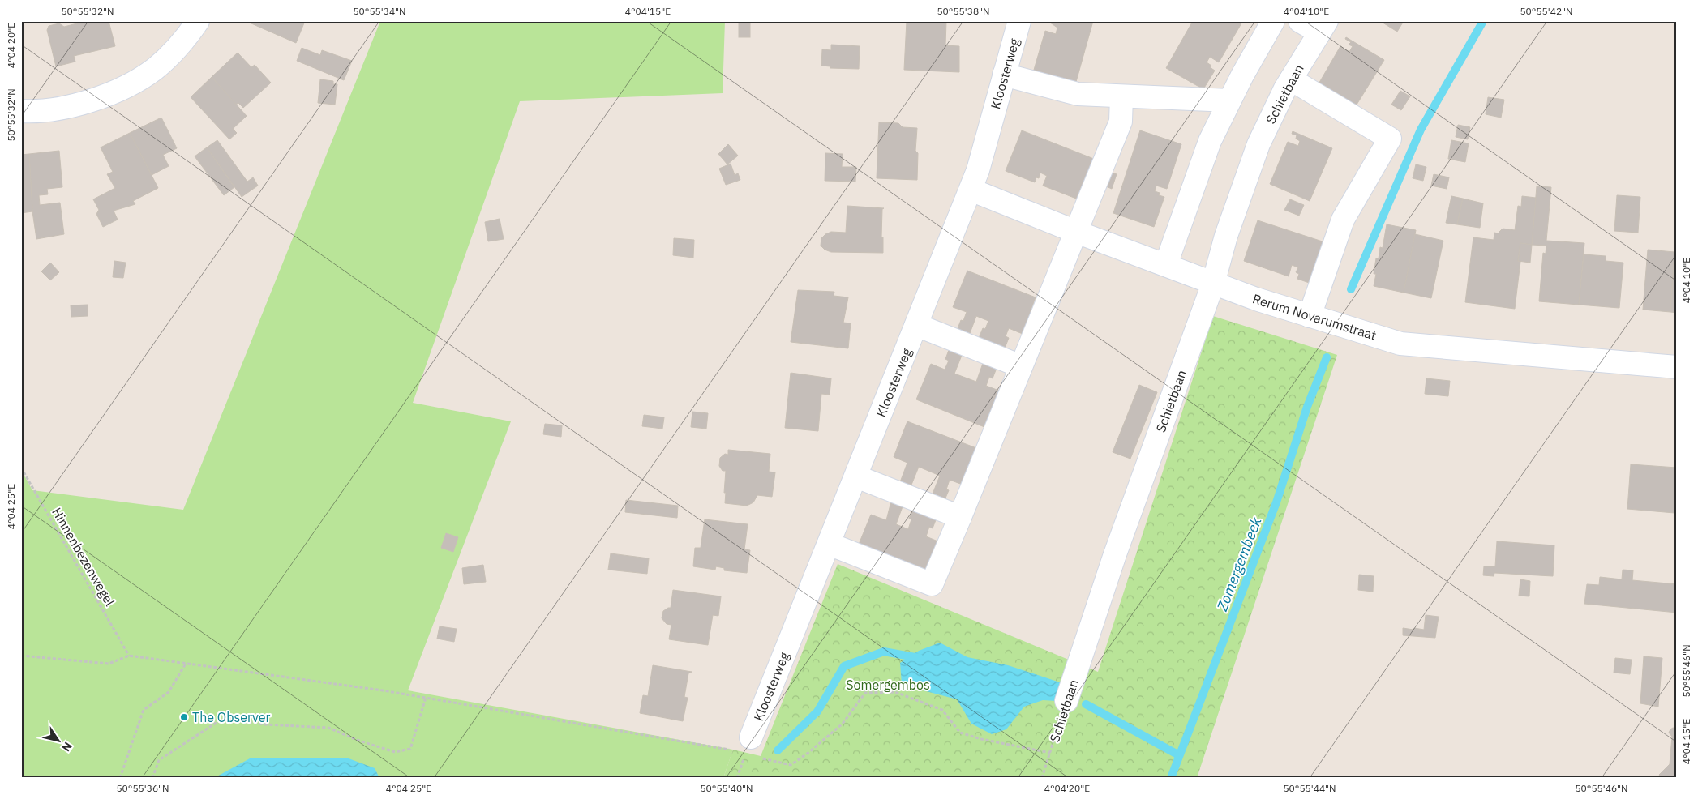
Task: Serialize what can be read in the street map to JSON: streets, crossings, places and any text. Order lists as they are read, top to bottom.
{
  "streets": {
    "street": ["Kloosterweg", "Schietbaan", "Rerum Novarumstraat"],
    "path": ["Hinnenbezenwegel"]
  },
  "crossings": [
    ["Kloosterweg", "Rerum Novarumstraat"],
    ["Schietbaan", "Rerum Novarumstraat"]
  ],
  "water": ["Zomergembeek"],
  "parks": ["Somergembos"],
  "places": ["The Observer"],
  "north": "bottom right",
  "coordinates": [
    "50°55'32\"N",
    "50°55'34\"N",
    "4°04'15\"E",
    "50°55'38\"N",
    "4°04'10\"E",
    "50°55'42\"N",
    "4°04'20\"E",
    "4°04'25\"E",
    "50°55'46\"N",
    "50°55'36\"N",
    "50°55'40\"N",
    "50°55'44\"N"
  ]
}
